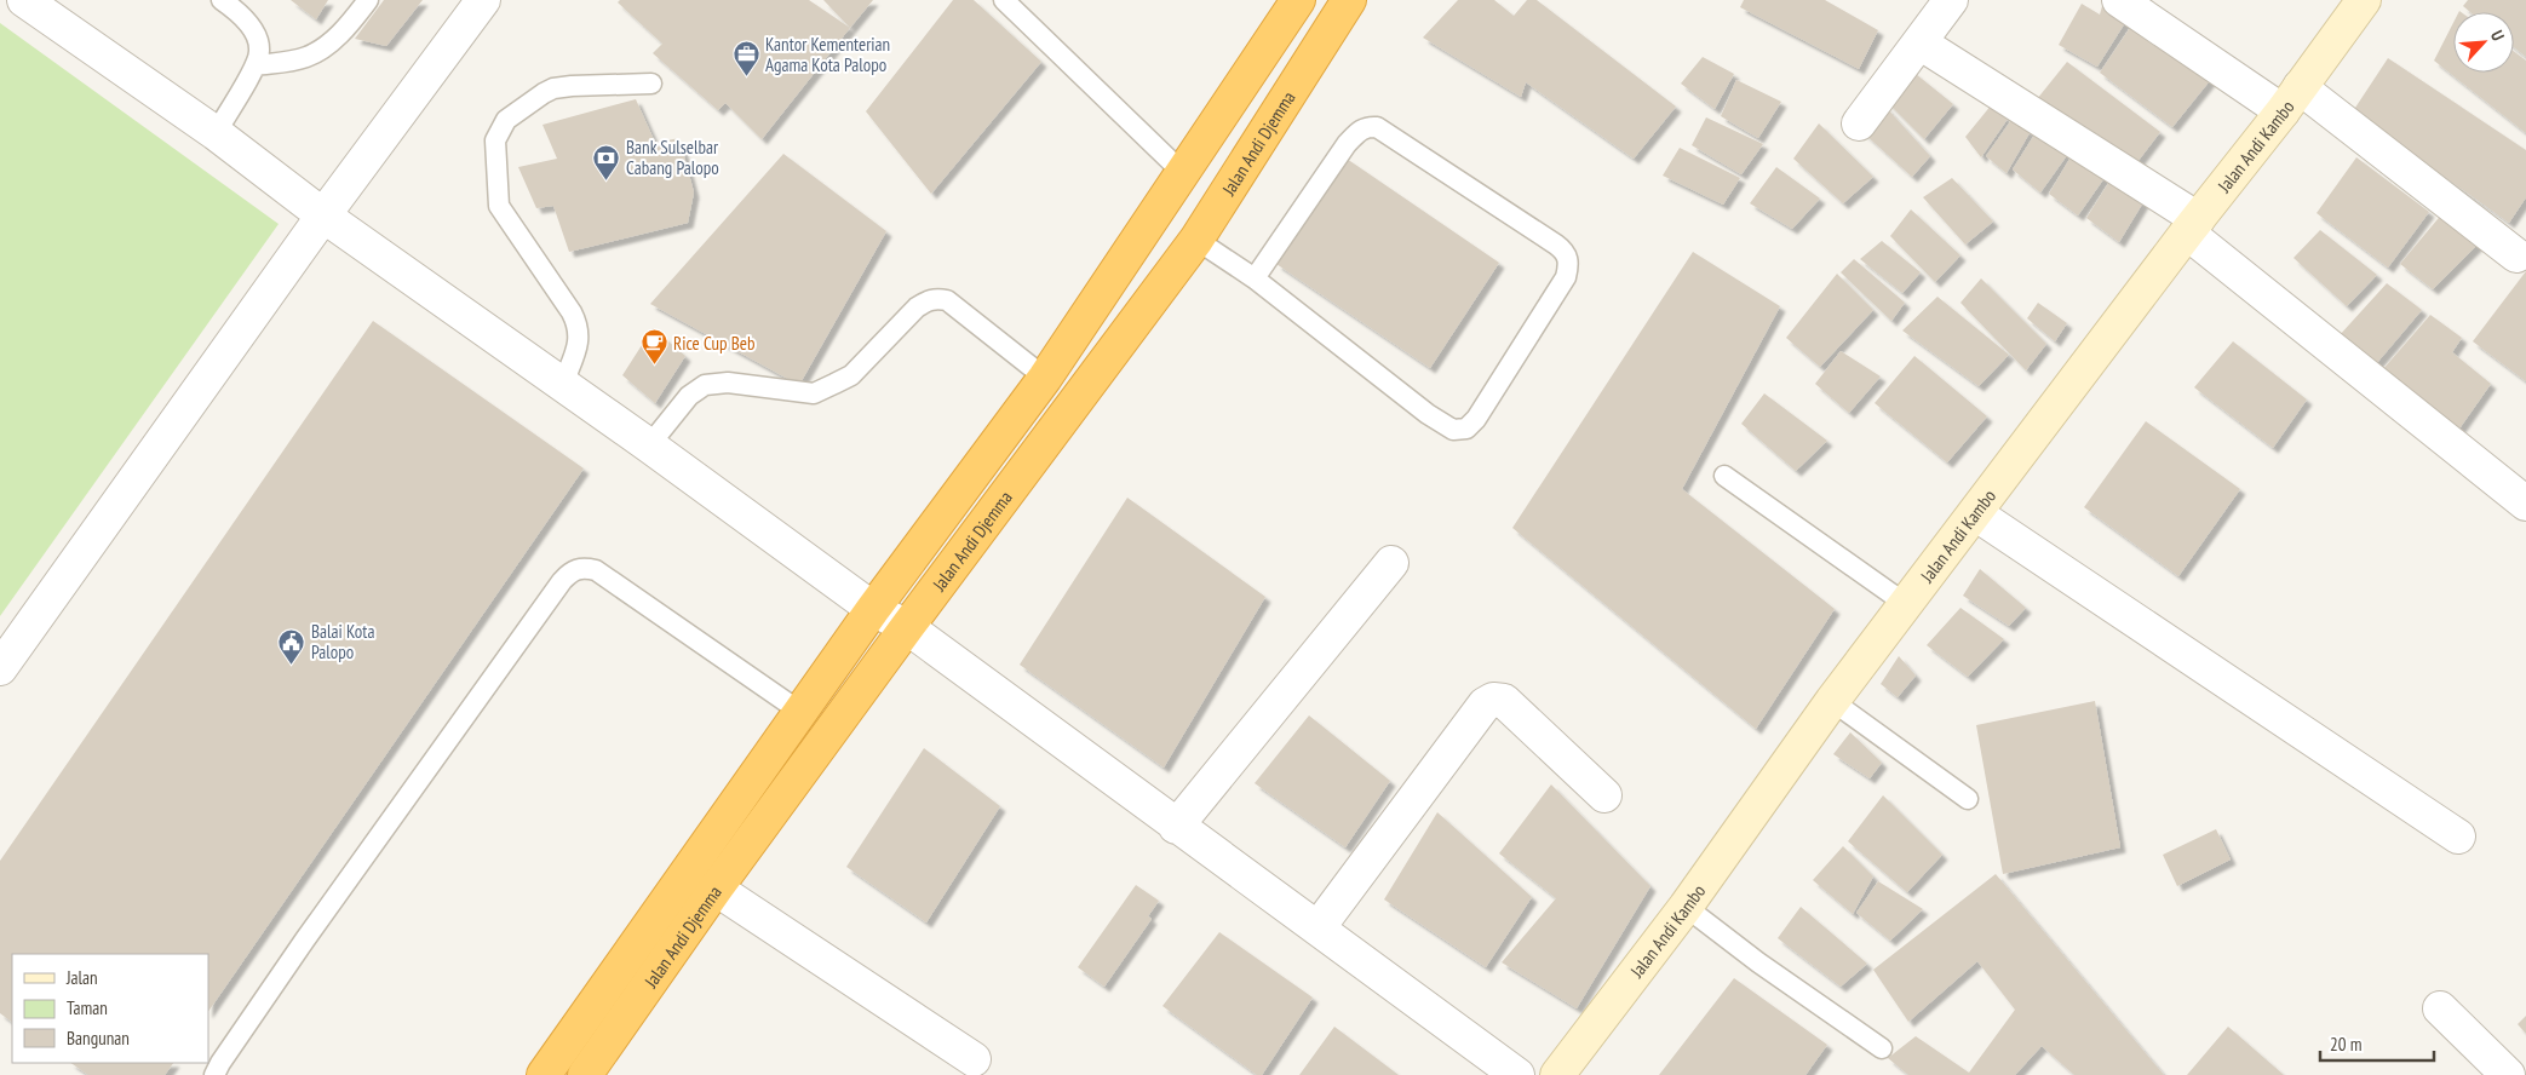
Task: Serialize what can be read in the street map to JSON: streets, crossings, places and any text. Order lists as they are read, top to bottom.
{
  "streets": {
    "highway": ["Jalan Andi Djemma"],
    "street": ["Jalan Andi Kambo"]
  },
  "places": {
    "office": ["Kantor Kementerian Agama Kota Palopo"],
    "bank": ["Bank Sulselbar Cabang Palopo"],
    "cafe": ["Rice Cup Beb"],
    "public building": ["Balai Kota Palopo"]
  },
  "legend": ["Jalan", "Taman", "Bangunan"],
  "scale_bar": "20 m",
  "north": "top right"
}
